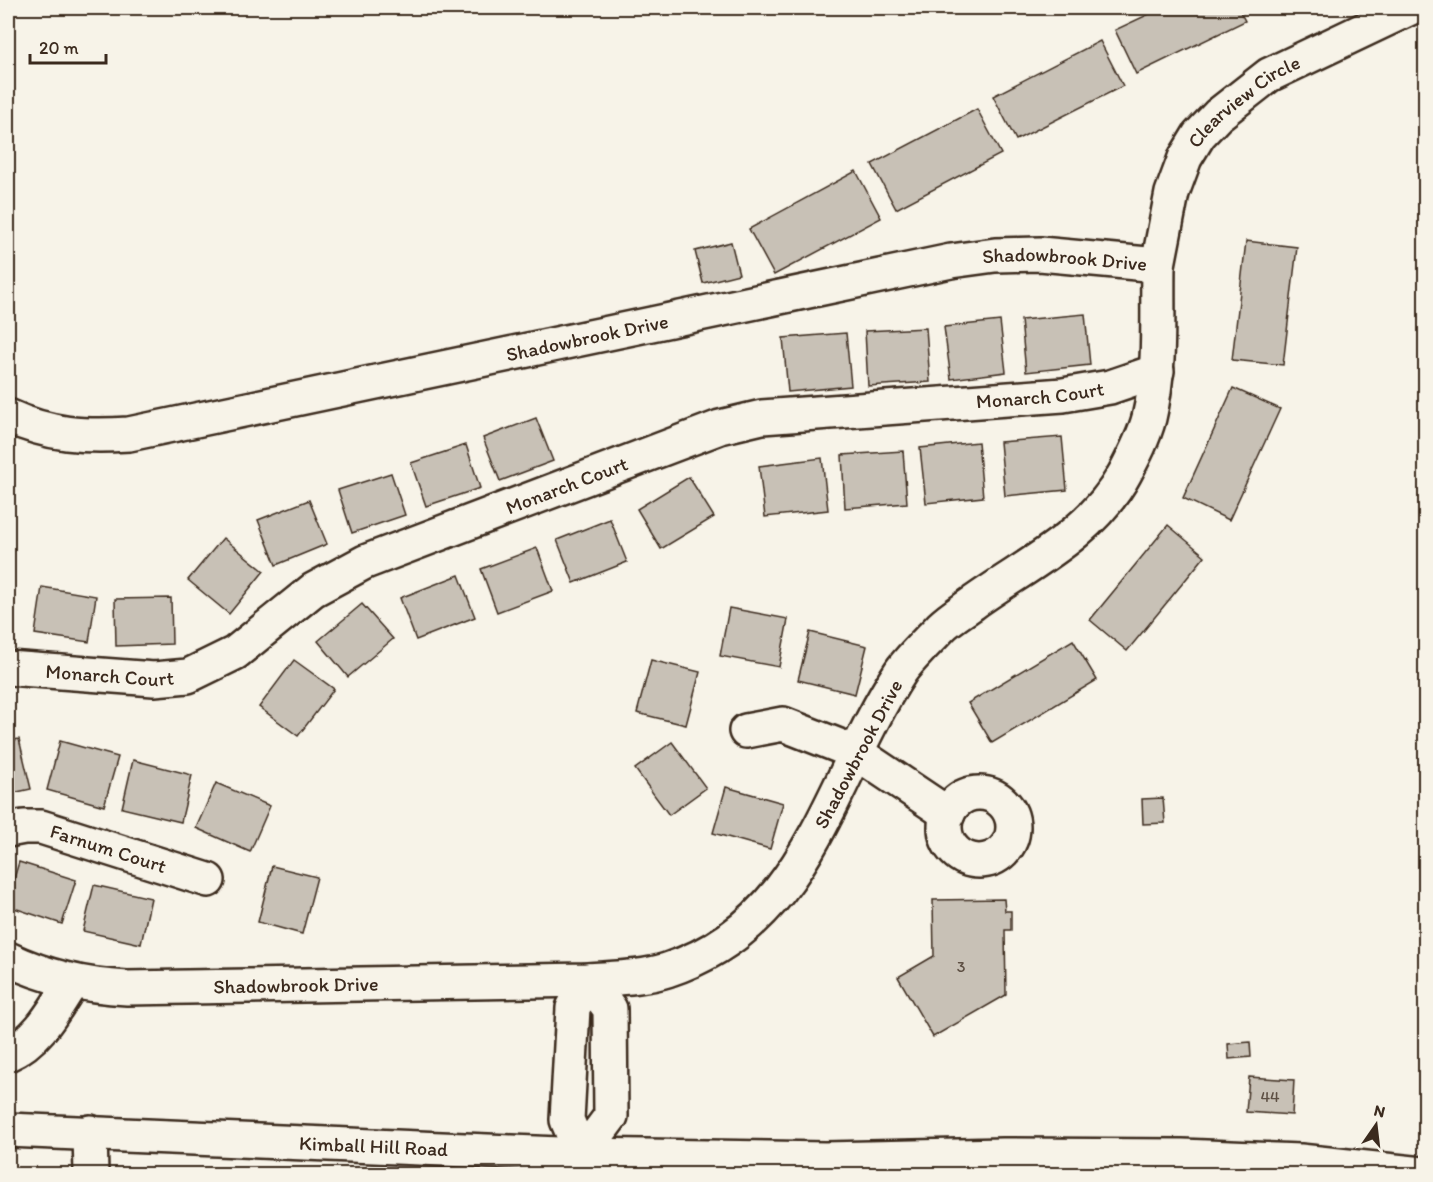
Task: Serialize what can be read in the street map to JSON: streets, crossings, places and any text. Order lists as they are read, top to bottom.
{
  "streets": {
    "street": [
      "Clearview Circle",
      "Shadowbrook Drive",
      "Monarch Court",
      "Farnum Court",
      "Kimball Hill Road"
    ]
  },
  "crossings": [
    ["Clearview Circle", "Shadowbrook Drive"],
    ["Shadowbrook Drive", "Monarch Court"]
  ],
  "house_numbers": ["3", "44"],
  "scale_bar": "20 m",
  "north": "top"
}
